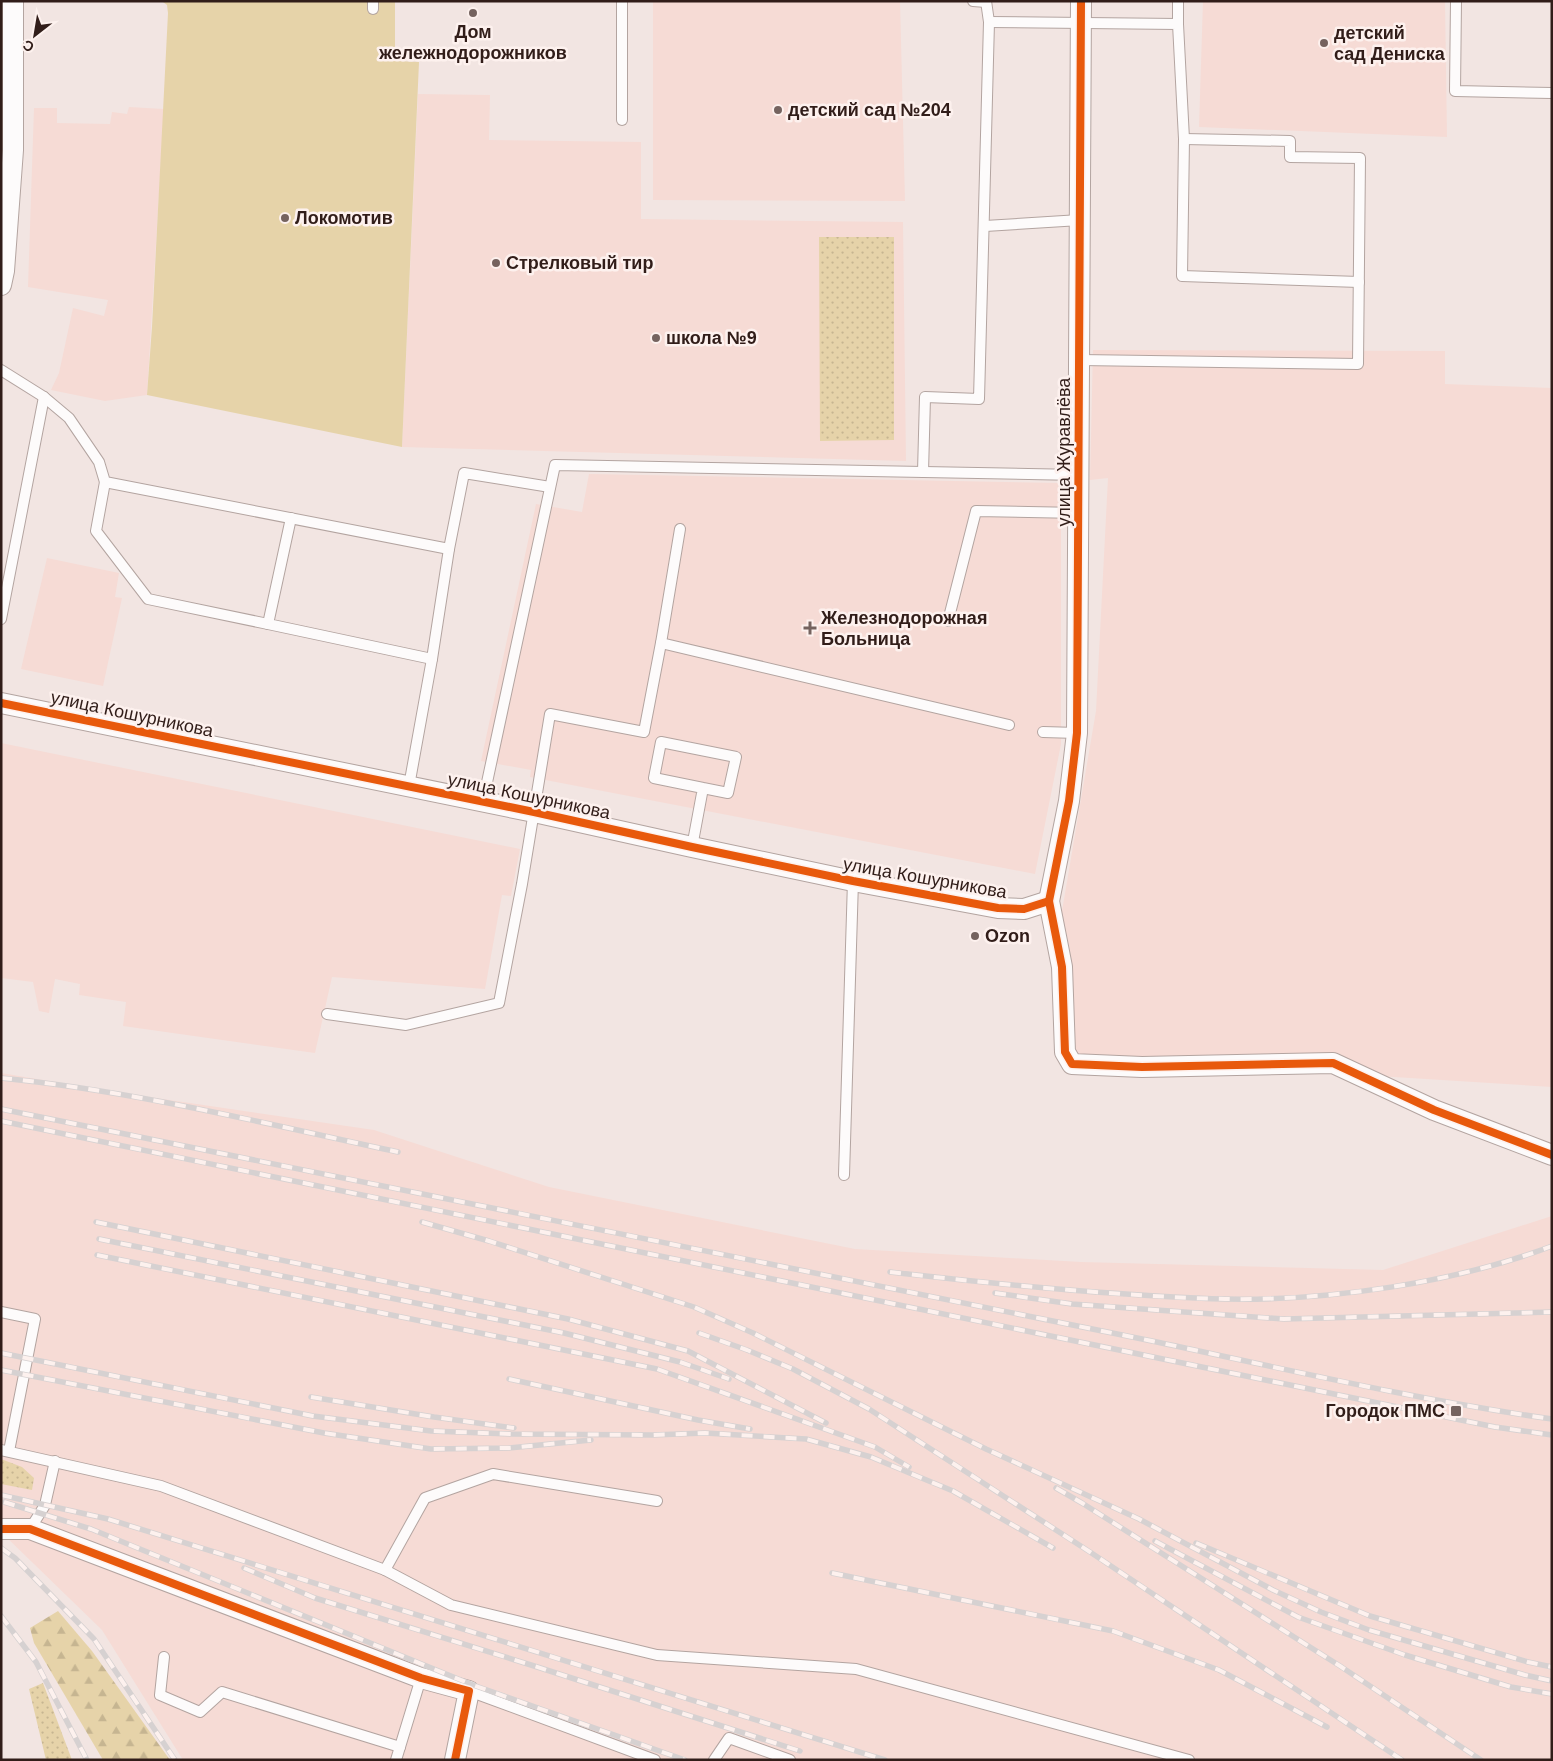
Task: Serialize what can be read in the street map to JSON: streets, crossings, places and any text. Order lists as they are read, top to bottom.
{
  "streets": {
    "street": ["улица Журавлёва", "улица Кошурникова"]
  },
  "crossings": [
    ["улица Журавлёва", "улица Кошурникова"]
  ],
  "places": {
    "other": [
      "Дом жележнодорожников",
      "детский сад Дениска",
      "детский сад №204",
      "Локомотив",
      "Стрелковый тир",
      "школа №9",
      "Ozon"
    ],
    "health": ["Железнодорожная Больница"],
    "transit": ["Городок ПМС"]
  },
  "north": "bottom left"
}
